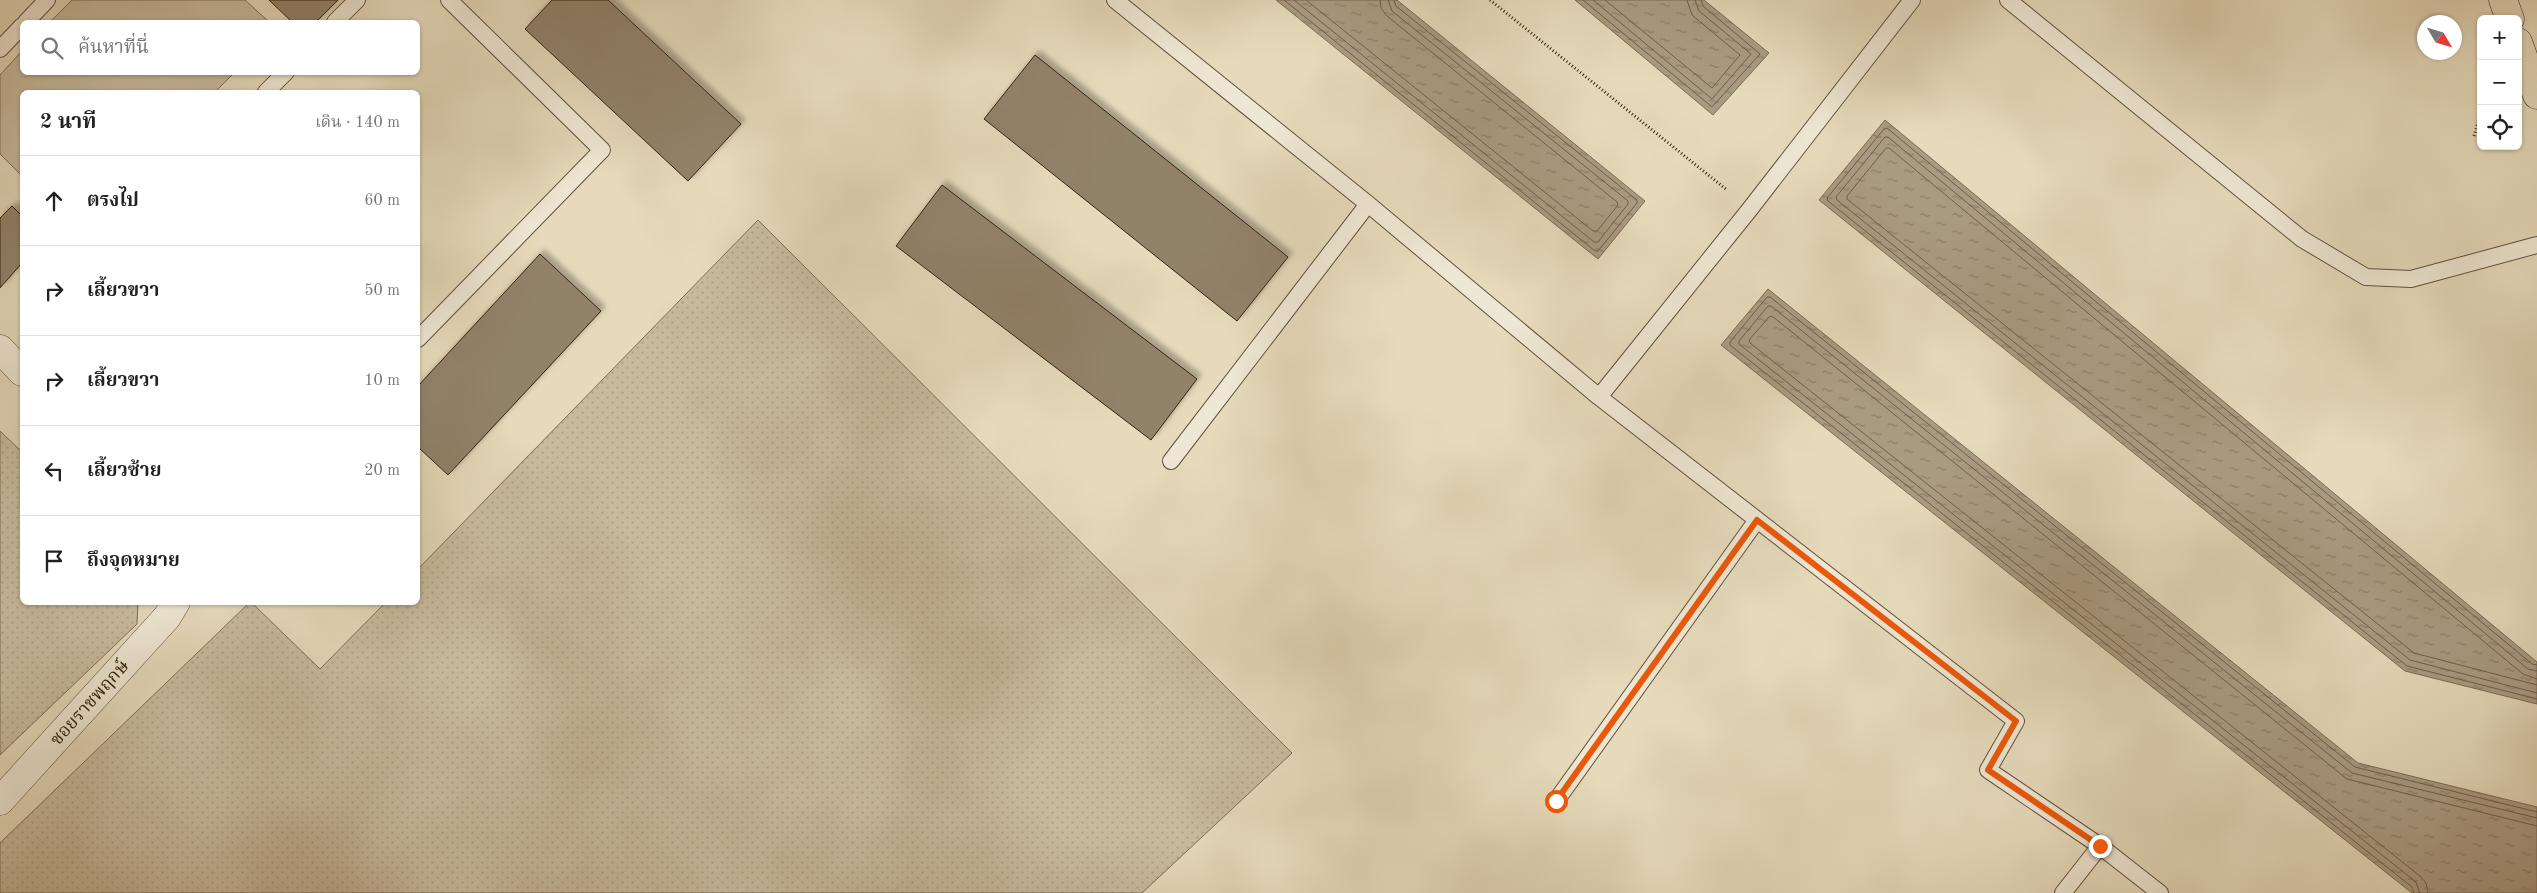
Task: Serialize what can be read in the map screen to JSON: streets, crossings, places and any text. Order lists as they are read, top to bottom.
{
  "streets": {
    "street": ["ซอยราชพฤกษ์"]
  },
  "north": "bottom right",
  "page": {
    "map_buttons": ["+", "−"],
    "search": "ค้นหาที่นี่",
    "heading": ["2 นาที", "เดิน · 140 m"],
    "list": [
      ["ตรงไป", "60 m"],
      ["เลี้ยวขวา", "50 m"],
      ["เลี้ยวขวา", "10 m"],
      ["เลี้ยวซ้าย", "20 m"],
      "ถึงจุดหมาย"
    ]
  }
}
